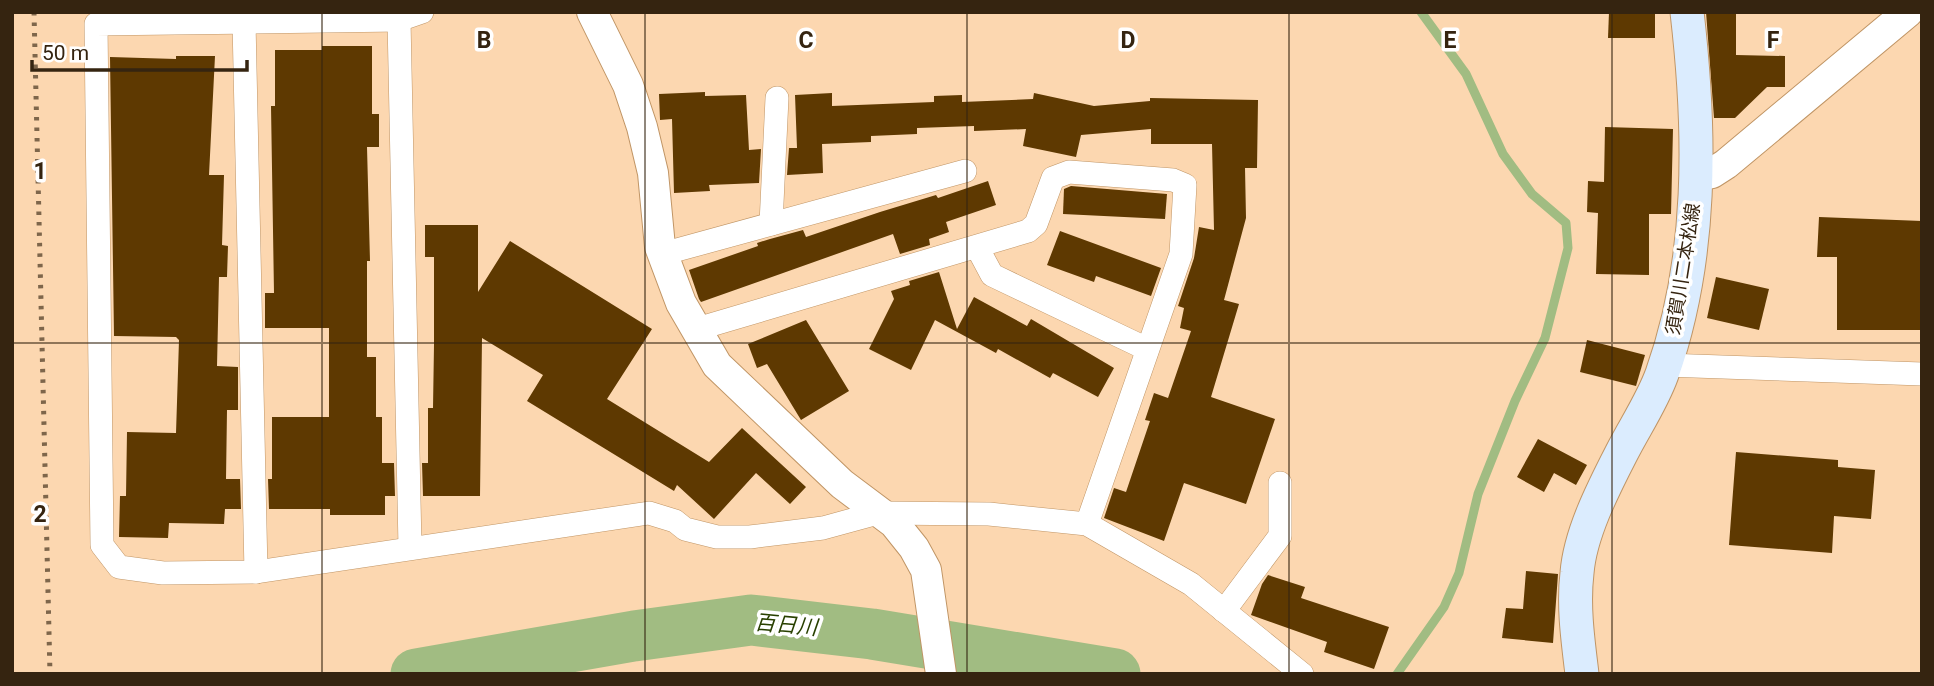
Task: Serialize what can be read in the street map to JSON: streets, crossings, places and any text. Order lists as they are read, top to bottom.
{
  "streets": {
    "main road": ["須賀川二本松線"]
  },
  "water": ["百日川"],
  "scale_bar": "50 m",
  "grid": {
    "columns": [
      "B",
      "C",
      "D",
      "E",
      "F"
    ],
    "rows": ["1", "2"]
  }
}
